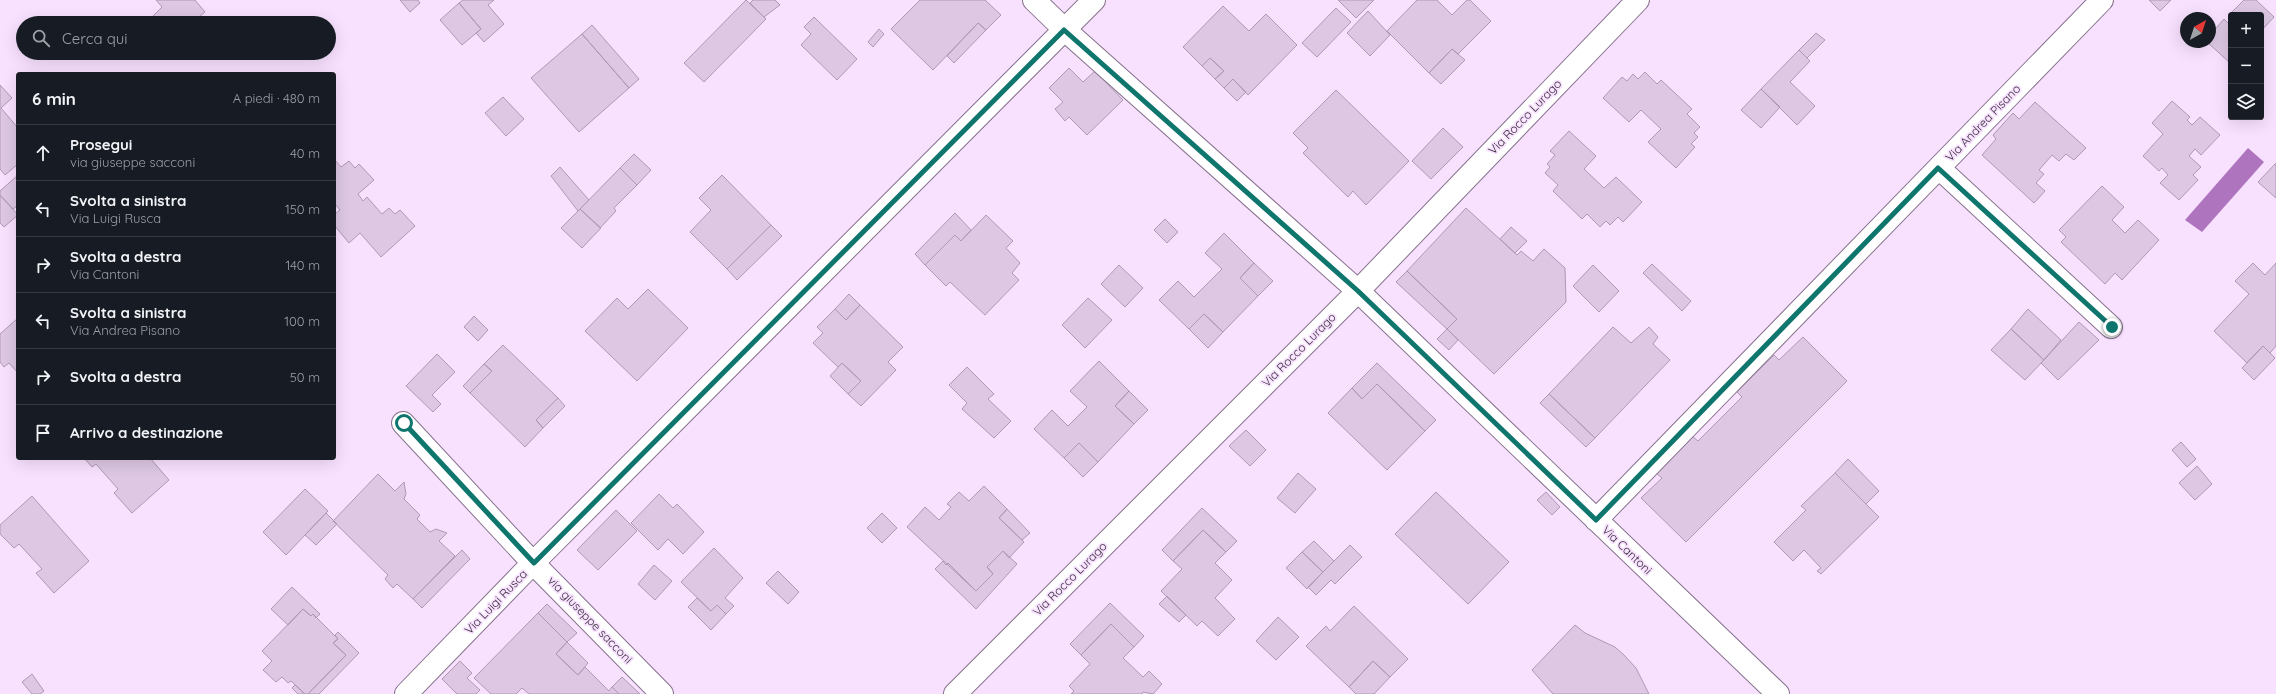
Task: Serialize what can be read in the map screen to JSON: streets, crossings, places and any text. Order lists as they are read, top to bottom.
{
  "streets": {
    "street": [
      "Via Rocco Lurago",
      "Via Andrea Pisano",
      "Via Cantoni",
      "Via Luigi Rusca",
      "via giuseppe sacconi"
    ]
  },
  "crossings": [
    ["Via Rocco Lurago", "Via Cantoni"],
    ["Via Andrea Pisano", "Via Cantoni"],
    ["Via Cantoni", "Via Luigi Rusca"],
    ["Via Luigi Rusca", "via giuseppe sacconi"]
  ],
  "north": "top right",
  "page": {
    "map_buttons": ["+", "−"],
    "search": "Cerca qui",
    "heading": ["6 min", "A piedi · 480 m"],
    "list": [
      ["Prosegui", "via giuseppe sacconi", "40 m"],
      ["Svolta a sinistra", "Via Luigi Rusca", "150 m"],
      ["Svolta a destra", "Via Cantoni", "140 m"],
      ["Svolta a sinistra", "Via Andrea Pisano", "100 m"],
      ["Svolta a destra", "50 m"],
      "Arrivo a destinazione"
    ]
  }
}
